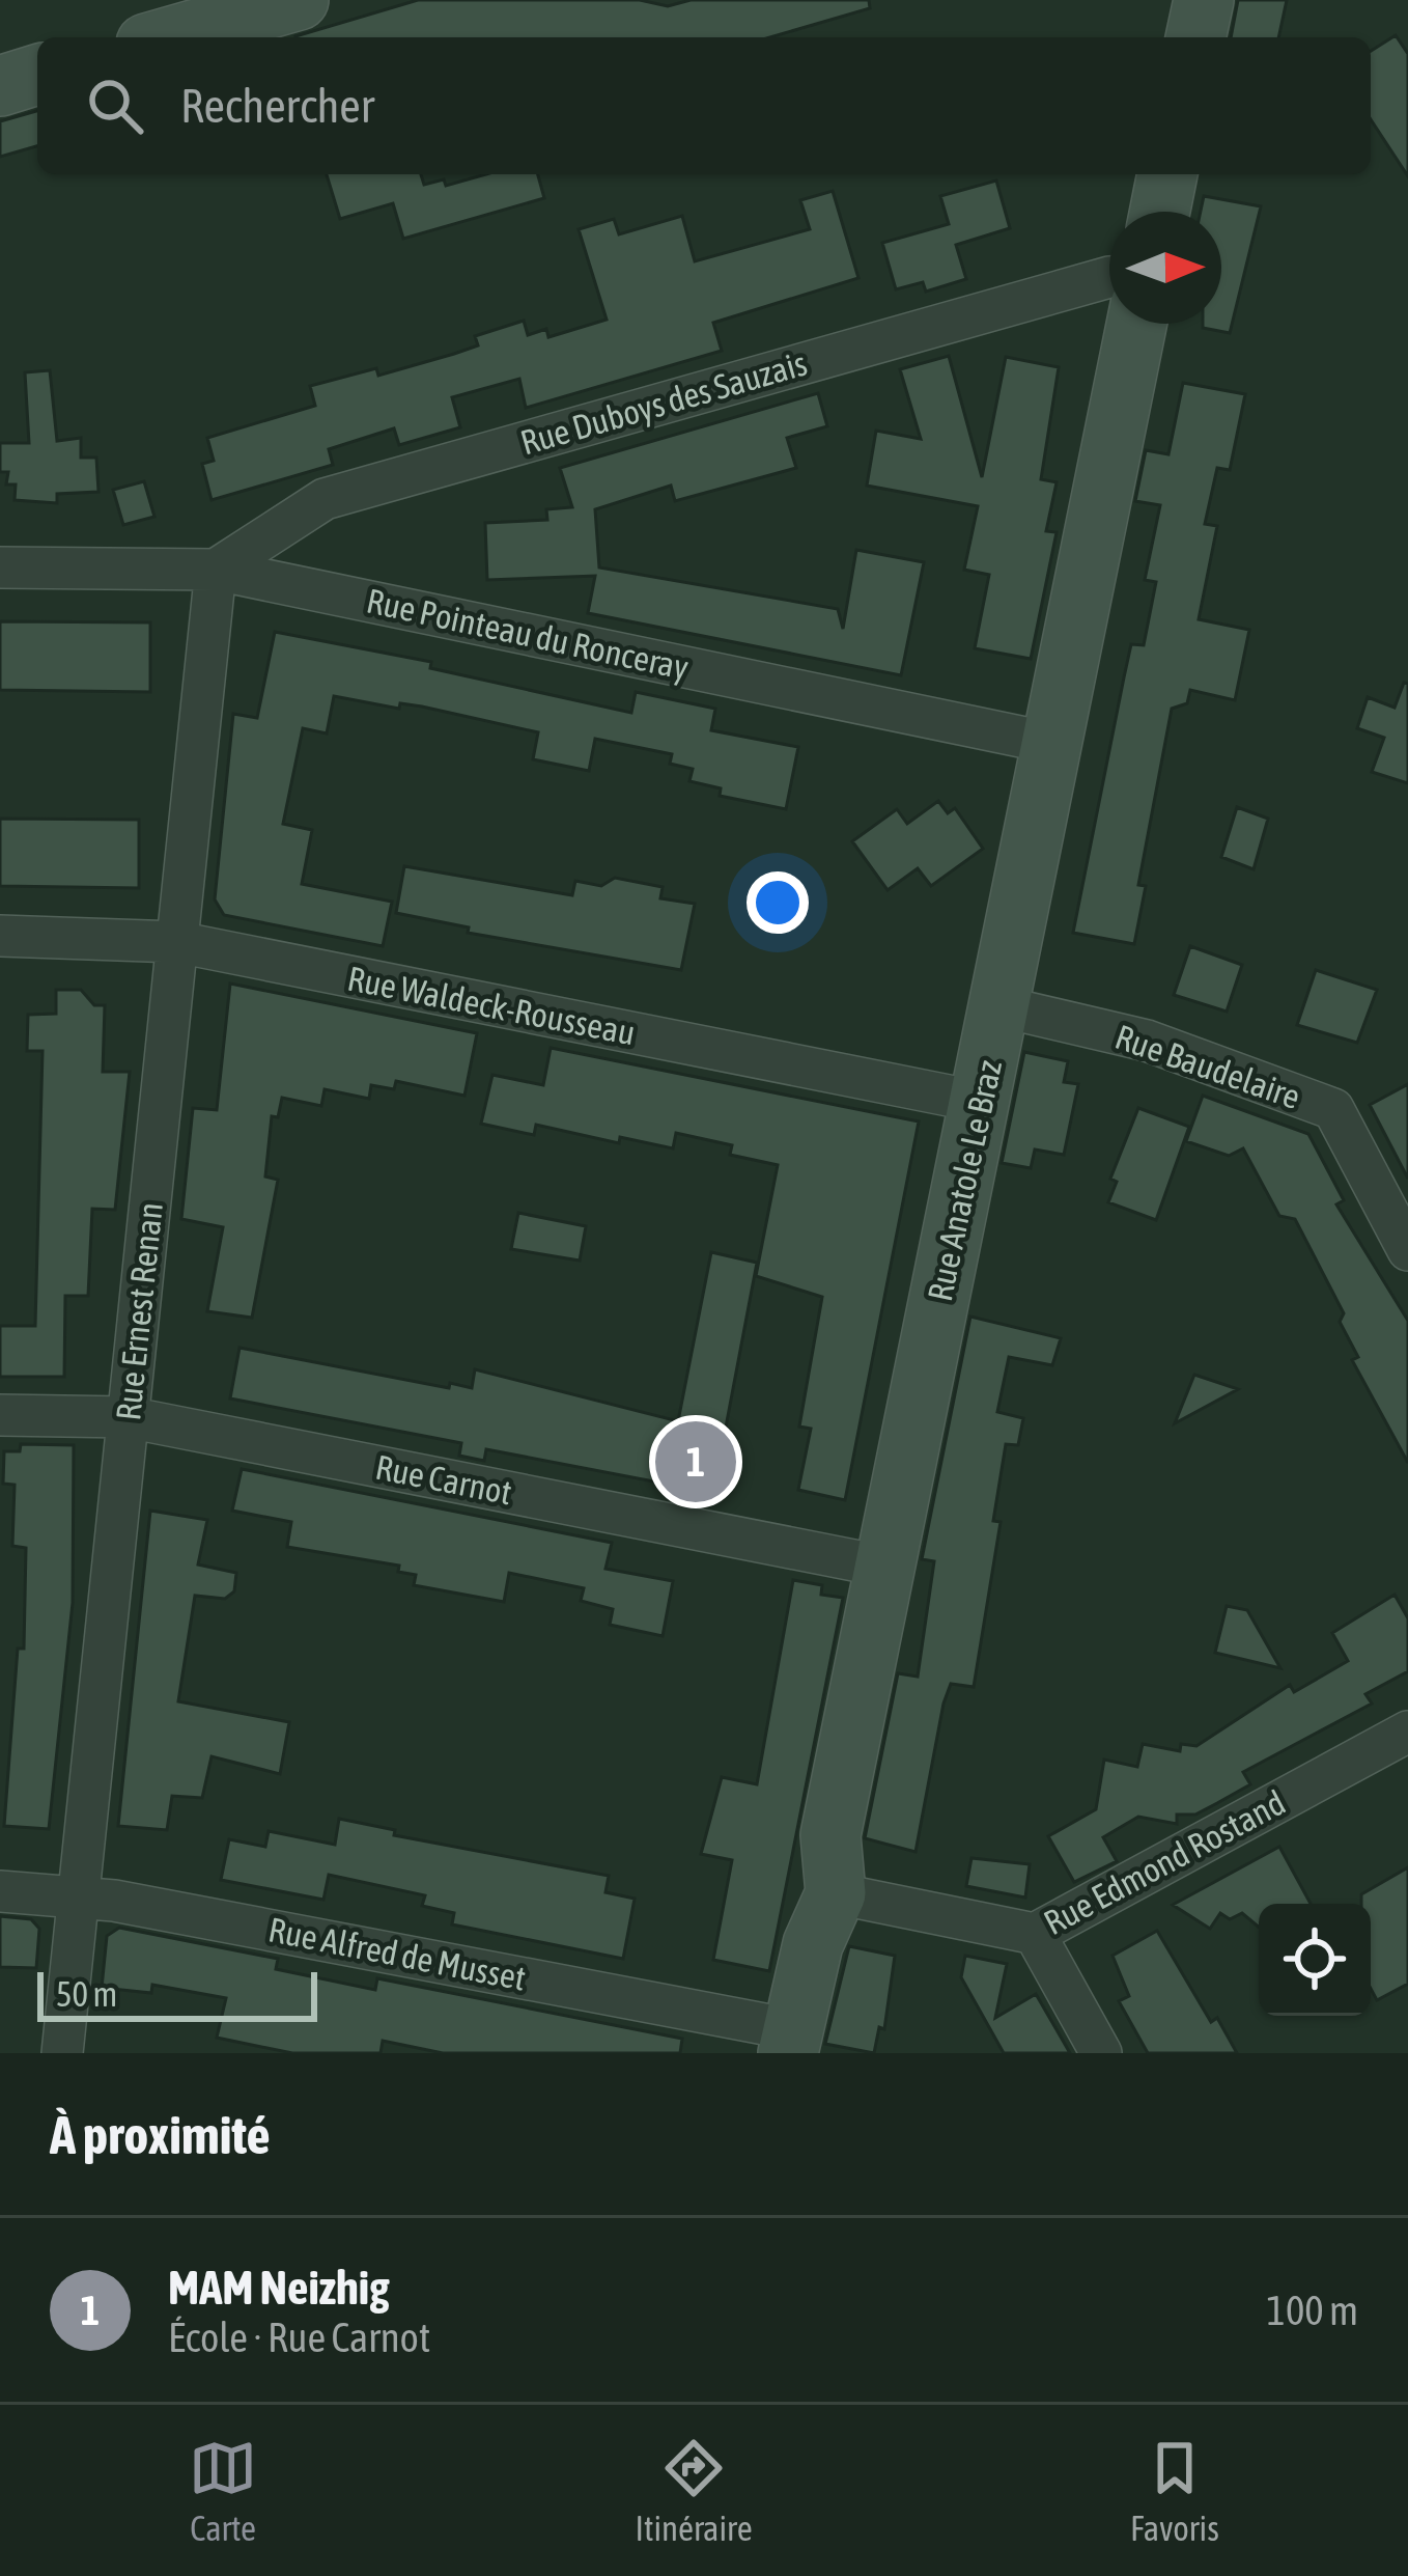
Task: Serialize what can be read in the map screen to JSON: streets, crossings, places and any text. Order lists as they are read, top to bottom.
{
  "streets": {
    "street": [
      "Rue Duboys des Sauzais",
      "Rue Pointeau du Ronceray",
      "Rue Waldeck-Rousseau",
      "Rue Baudelaire",
      "Rue Anatole Le Braz",
      "Rue Ernest Renan",
      "Rue Carnot",
      "Rue Edmond Rostand",
      "Rue Alfred de Musset"
    ]
  },
  "crossings": [
    ["Rue Duboys des Sauzais", "Rue Pointeau du Ronceray"],
    ["Rue Duboys des Sauzais", "Rue Ernest Renan"],
    ["Rue Pointeau du Ronceray", "Rue Anatole Le Braz"],
    ["Rue Pointeau du Ronceray", "Rue Ernest Renan"],
    ["Rue Waldeck-Rousseau", "Rue Anatole Le Braz"],
    ["Rue Waldeck-Rousseau", "Rue Ernest Renan"],
    ["Rue Baudelaire", "Rue Anatole Le Braz"],
    ["Rue Anatole Le Braz", "Rue Carnot"],
    ["Rue Anatole Le Braz", "Rue Edmond Rostand"],
    ["Rue Anatole Le Braz", "Rue Alfred de Musset"],
    ["Rue Ernest Renan", "Rue Carnot"],
    ["Rue Ernest Renan", "Rue Alfred de Musset"]
  ],
  "scale_bar": "50 m",
  "north": "right",
  "page": {
    "search": "Rechercher",
    "pins": "1",
    "scale": "50 m",
    "heading": "À proximité",
    "list": [
      {
        "mark": "1",
        "name": "MAM Neizhig",
        "note": "École · Rue Carnot",
        "value": "100 m"
      }
    ],
    "nav": ["Carte", "Itinéraire", "Favoris"]
  }
}
